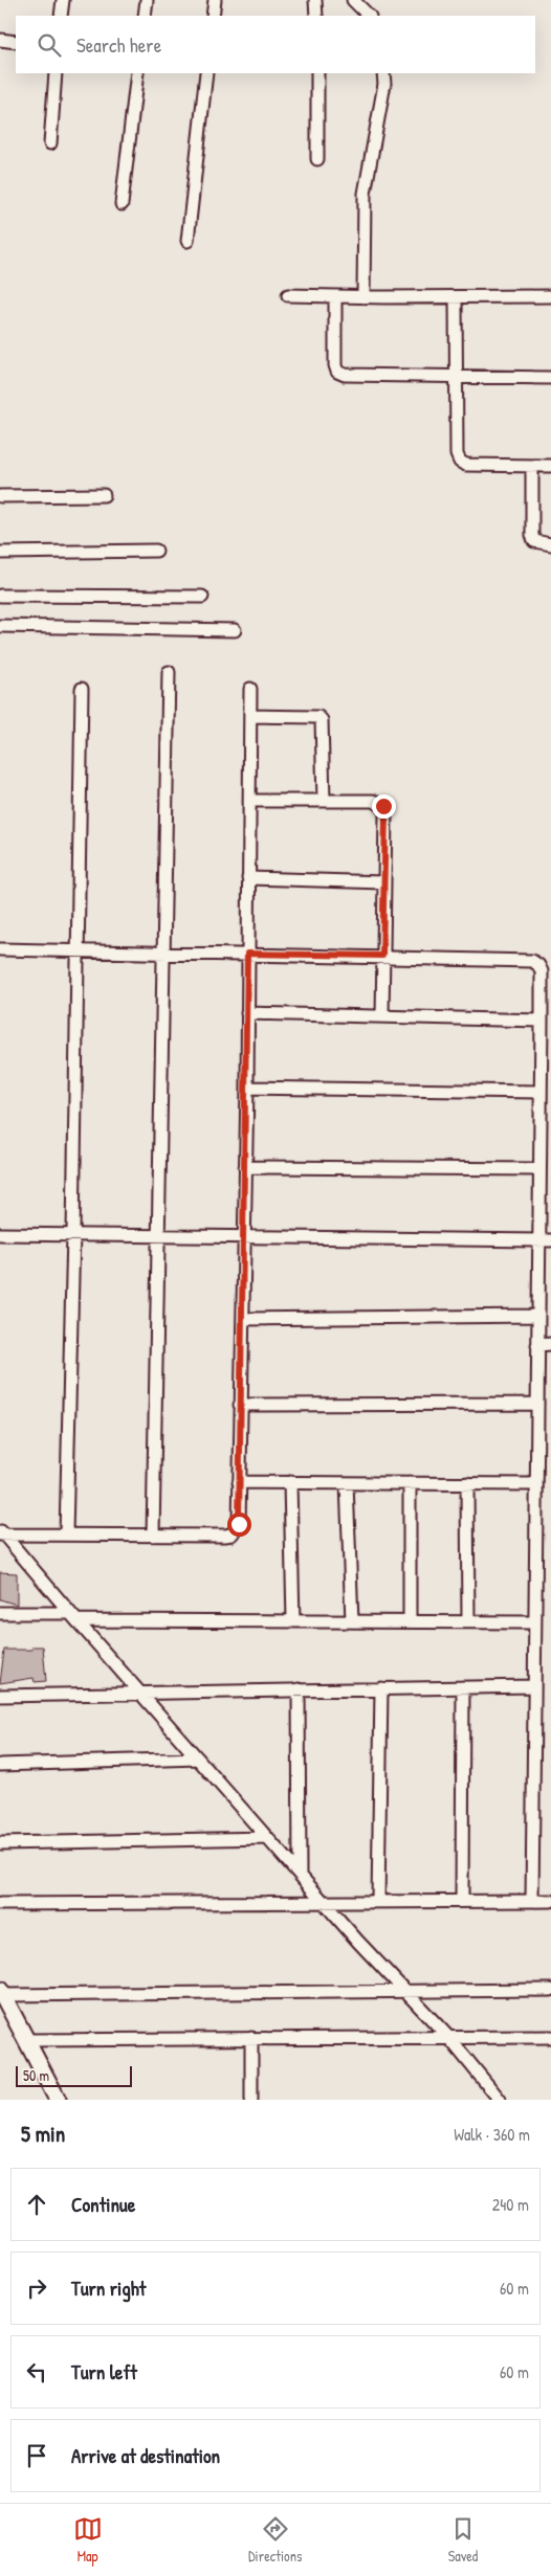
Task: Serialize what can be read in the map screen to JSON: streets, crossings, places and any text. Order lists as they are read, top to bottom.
{
  "scale_bar": "50 m",
  "page": {
    "search": "Search here",
    "scale": "50 m",
    "heading": ["5 min", "Walk · 360 m"],
    "list": [
      ["Continue", "240 m"],
      ["Turn right", "60 m"],
      ["Turn left", "60 m"],
      "Arrive at destination"
    ],
    "nav": ["Map", "Directions", "Saved"]
  }
}
